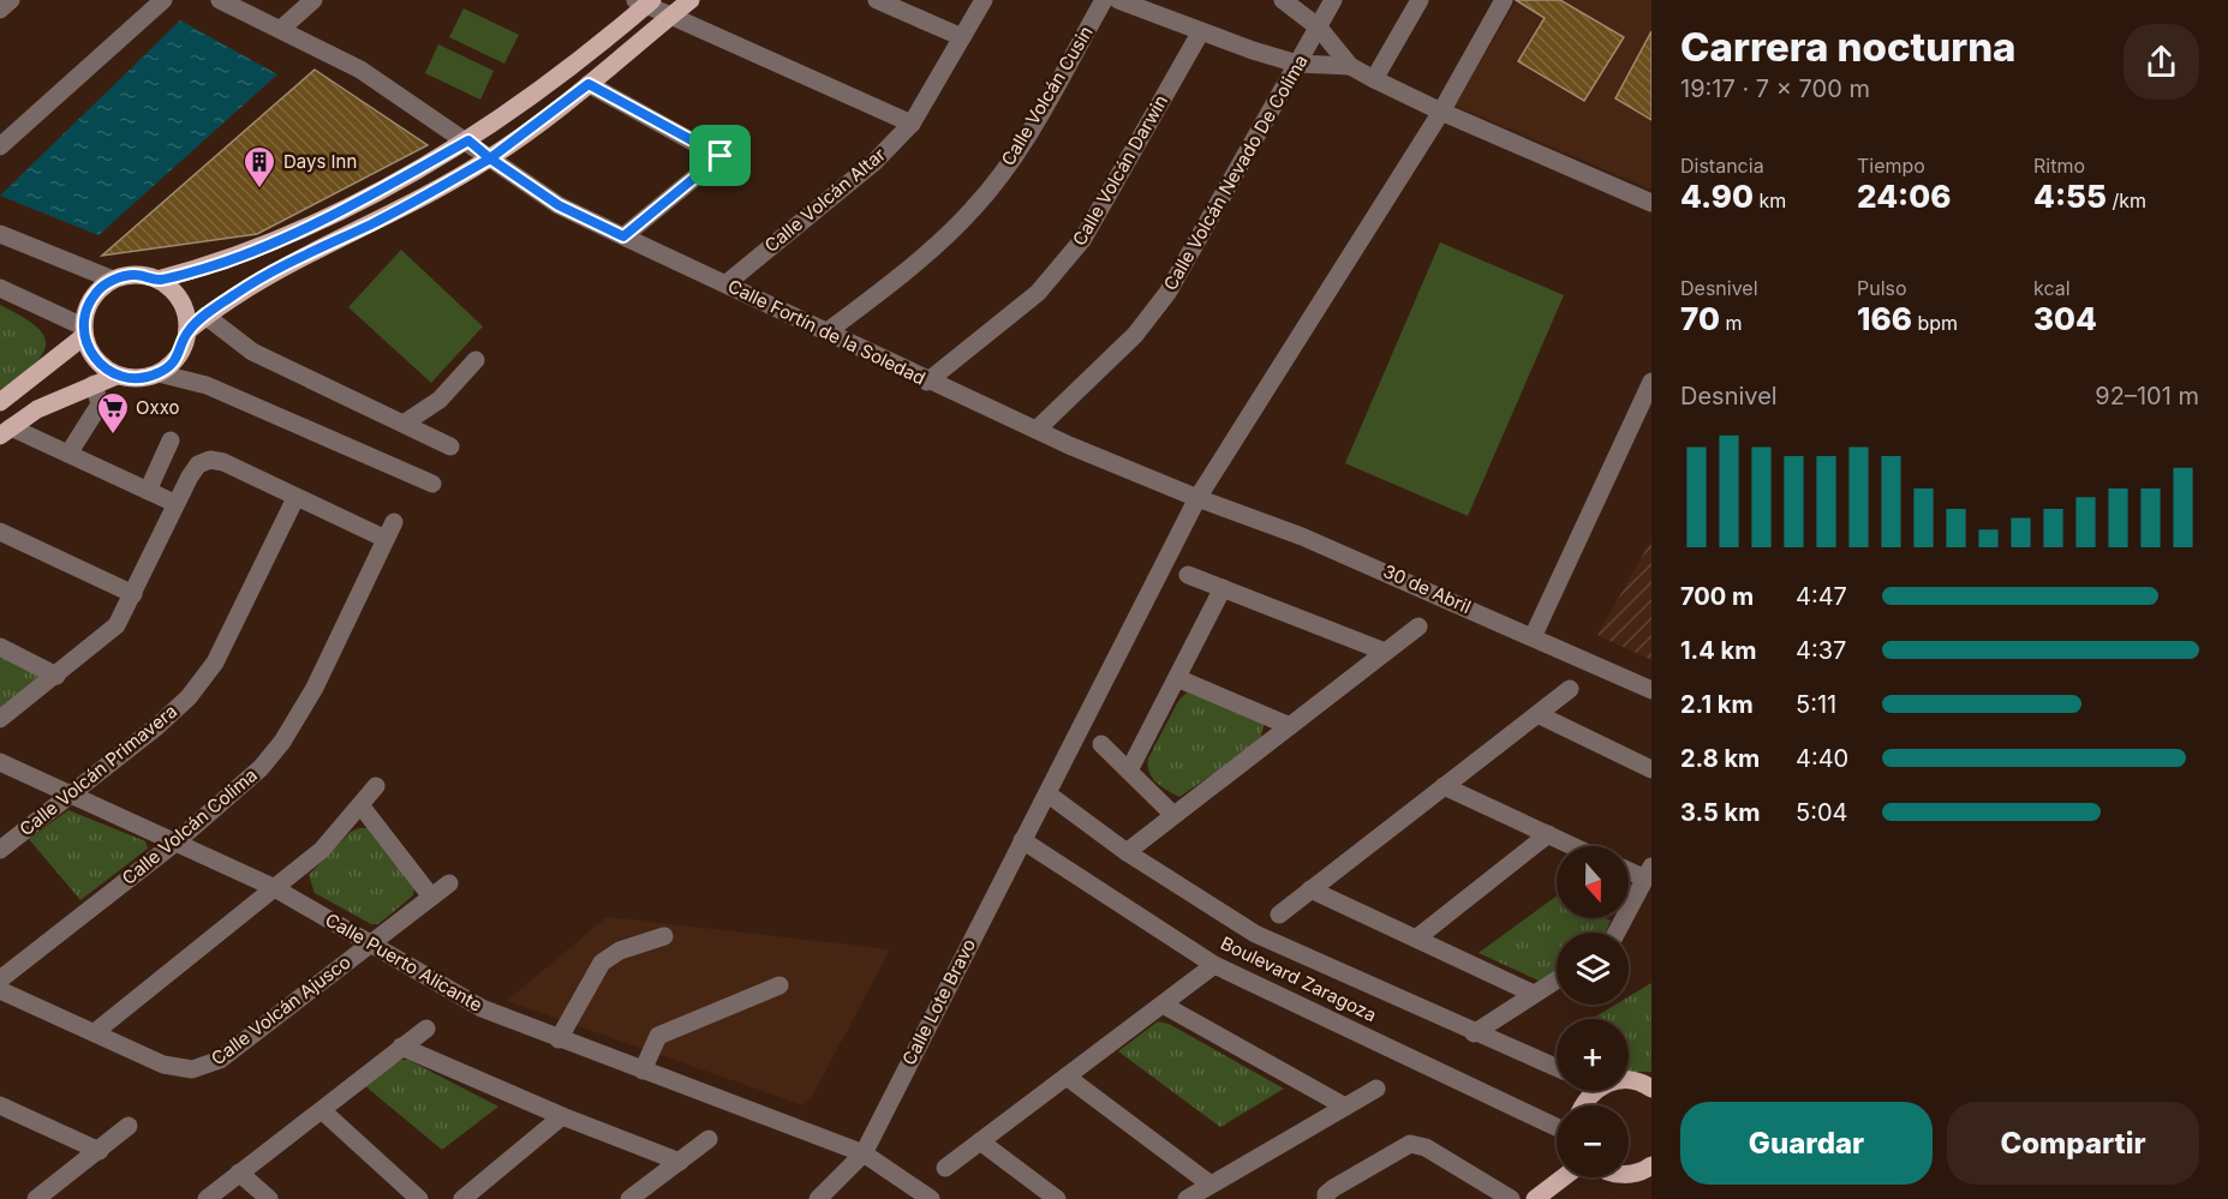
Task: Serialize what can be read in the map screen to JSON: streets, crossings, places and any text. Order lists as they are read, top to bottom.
{
  "streets": {
    "street": [
      "Calle Volcán Cusin",
      "Calle Volcán Darwin",
      "Calle Volcán Nevado De Colima",
      "Calle Volcán Altar",
      "Calle Fortín de la Soledad",
      "30 de Abril",
      "Calle Volcán Primavera",
      "Calle Volcán Colima",
      "Calle Puerto Alicante",
      "Boulevard Zaragoza",
      "Calle Lote Bravo",
      "Calle Volcán Ajusco"
    ]
  },
  "crossings": [
    ["Calle Volcán Cusin", "Calle Fortín de la Soledad"],
    ["Calle Volcán Darwin", "Calle Fortín de la Soledad"],
    ["Calle Volcán Nevado De Colima", "Calle Fortín de la Soledad"],
    ["Calle Volcán Altar", "Calle Fortín de la Soledad"],
    ["Calle Fortín de la Soledad", "30 de Abril"],
    ["Calle Fortín de la Soledad", "Calle Lote Bravo"],
    ["30 de Abril", "Calle Lote Bravo"],
    ["Calle Volcán Primavera", "Calle Volcán Colima"],
    ["Calle Volcán Primavera", "Calle Puerto Alicante"],
    ["Calle Volcán Colima", "Calle Puerto Alicante"],
    ["Calle Puerto Alicante", "Calle Lote Bravo"],
    ["Calle Puerto Alicante", "Calle Volcán Ajusco"],
    ["Boulevard Zaragoza", "Calle Lote Bravo"]
  ],
  "places": {
    "building": ["Days Inn"],
    "supermarket": ["Oxxo"]
  },
  "north": "bottom",
  "page": {
    "heading": ["Carrera nocturna", "19:17 · 7 × 700 m"],
    "stats": [
      ["Distancia", "4.90 km"],
      ["Tiempo", "24:06"],
      ["Ritmo", "4:55 /km"],
      ["Desnivel", "70 m"],
      ["Pulso", "166 bpm"],
      ["kcal", "304"]
    ],
    "chart": ["Desnivel", "92–101 m"],
    "list": [
      {
        "name": "700 m",
        "note": "4:47"
      },
      {
        "name": "1.4 km",
        "note": "4:37"
      },
      {
        "name": "2.1 km",
        "note": "5:11"
      },
      {
        "name": "2.8 km",
        "note": "4:40"
      },
      {
        "name": "3.5 km",
        "note": "5:04"
      }
    ],
    "map_buttons": ["+", "−"],
    "buttons": ["Guardar", "Compartir"]
  }
}
